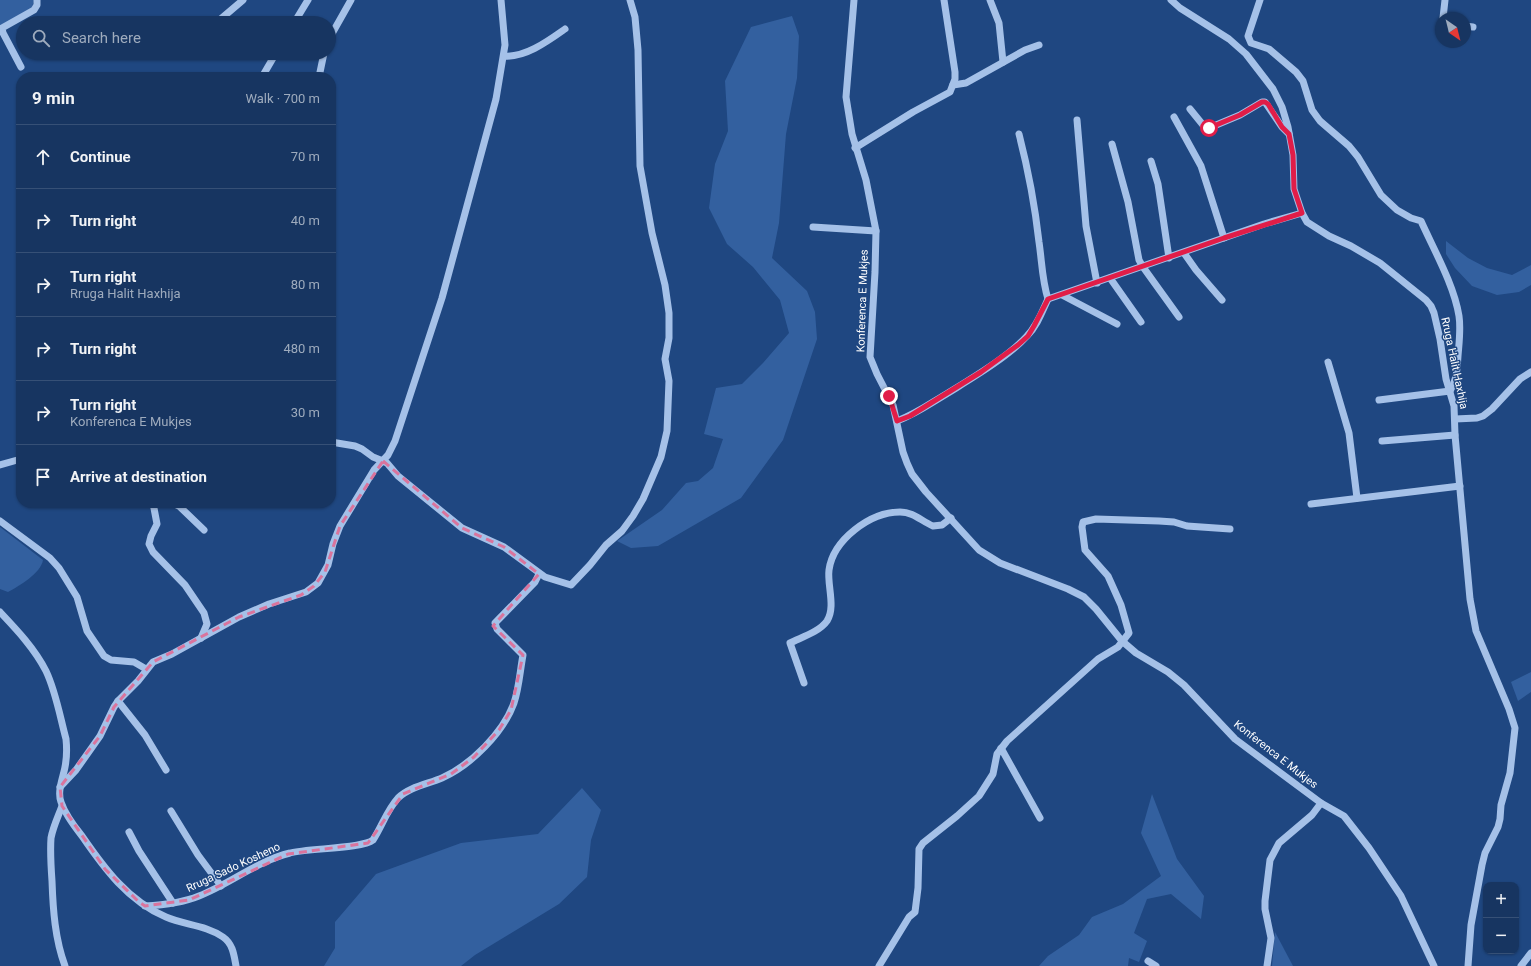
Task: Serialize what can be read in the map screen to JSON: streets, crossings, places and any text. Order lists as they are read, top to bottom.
{
  "streets": {
    "street": ["Konferenca E Mukjes", "Rruga Halit Haxhija", "Rruga Sado Kosheno"]
  },
  "north": "bottom right",
  "page": {
    "search": "Search here",
    "heading": ["9 min", "Walk · 700 m"],
    "list": [
      ["Continue", "70 m"],
      ["Turn right", "40 m"],
      ["Turn right", "Rruga Halit Haxhija", "80 m"],
      ["Turn right", "480 m"],
      ["Turn right", "Konferenca E Mukjes", "30 m"],
      "Arrive at destination"
    ],
    "map_buttons": ["+", "−"]
  }
}
